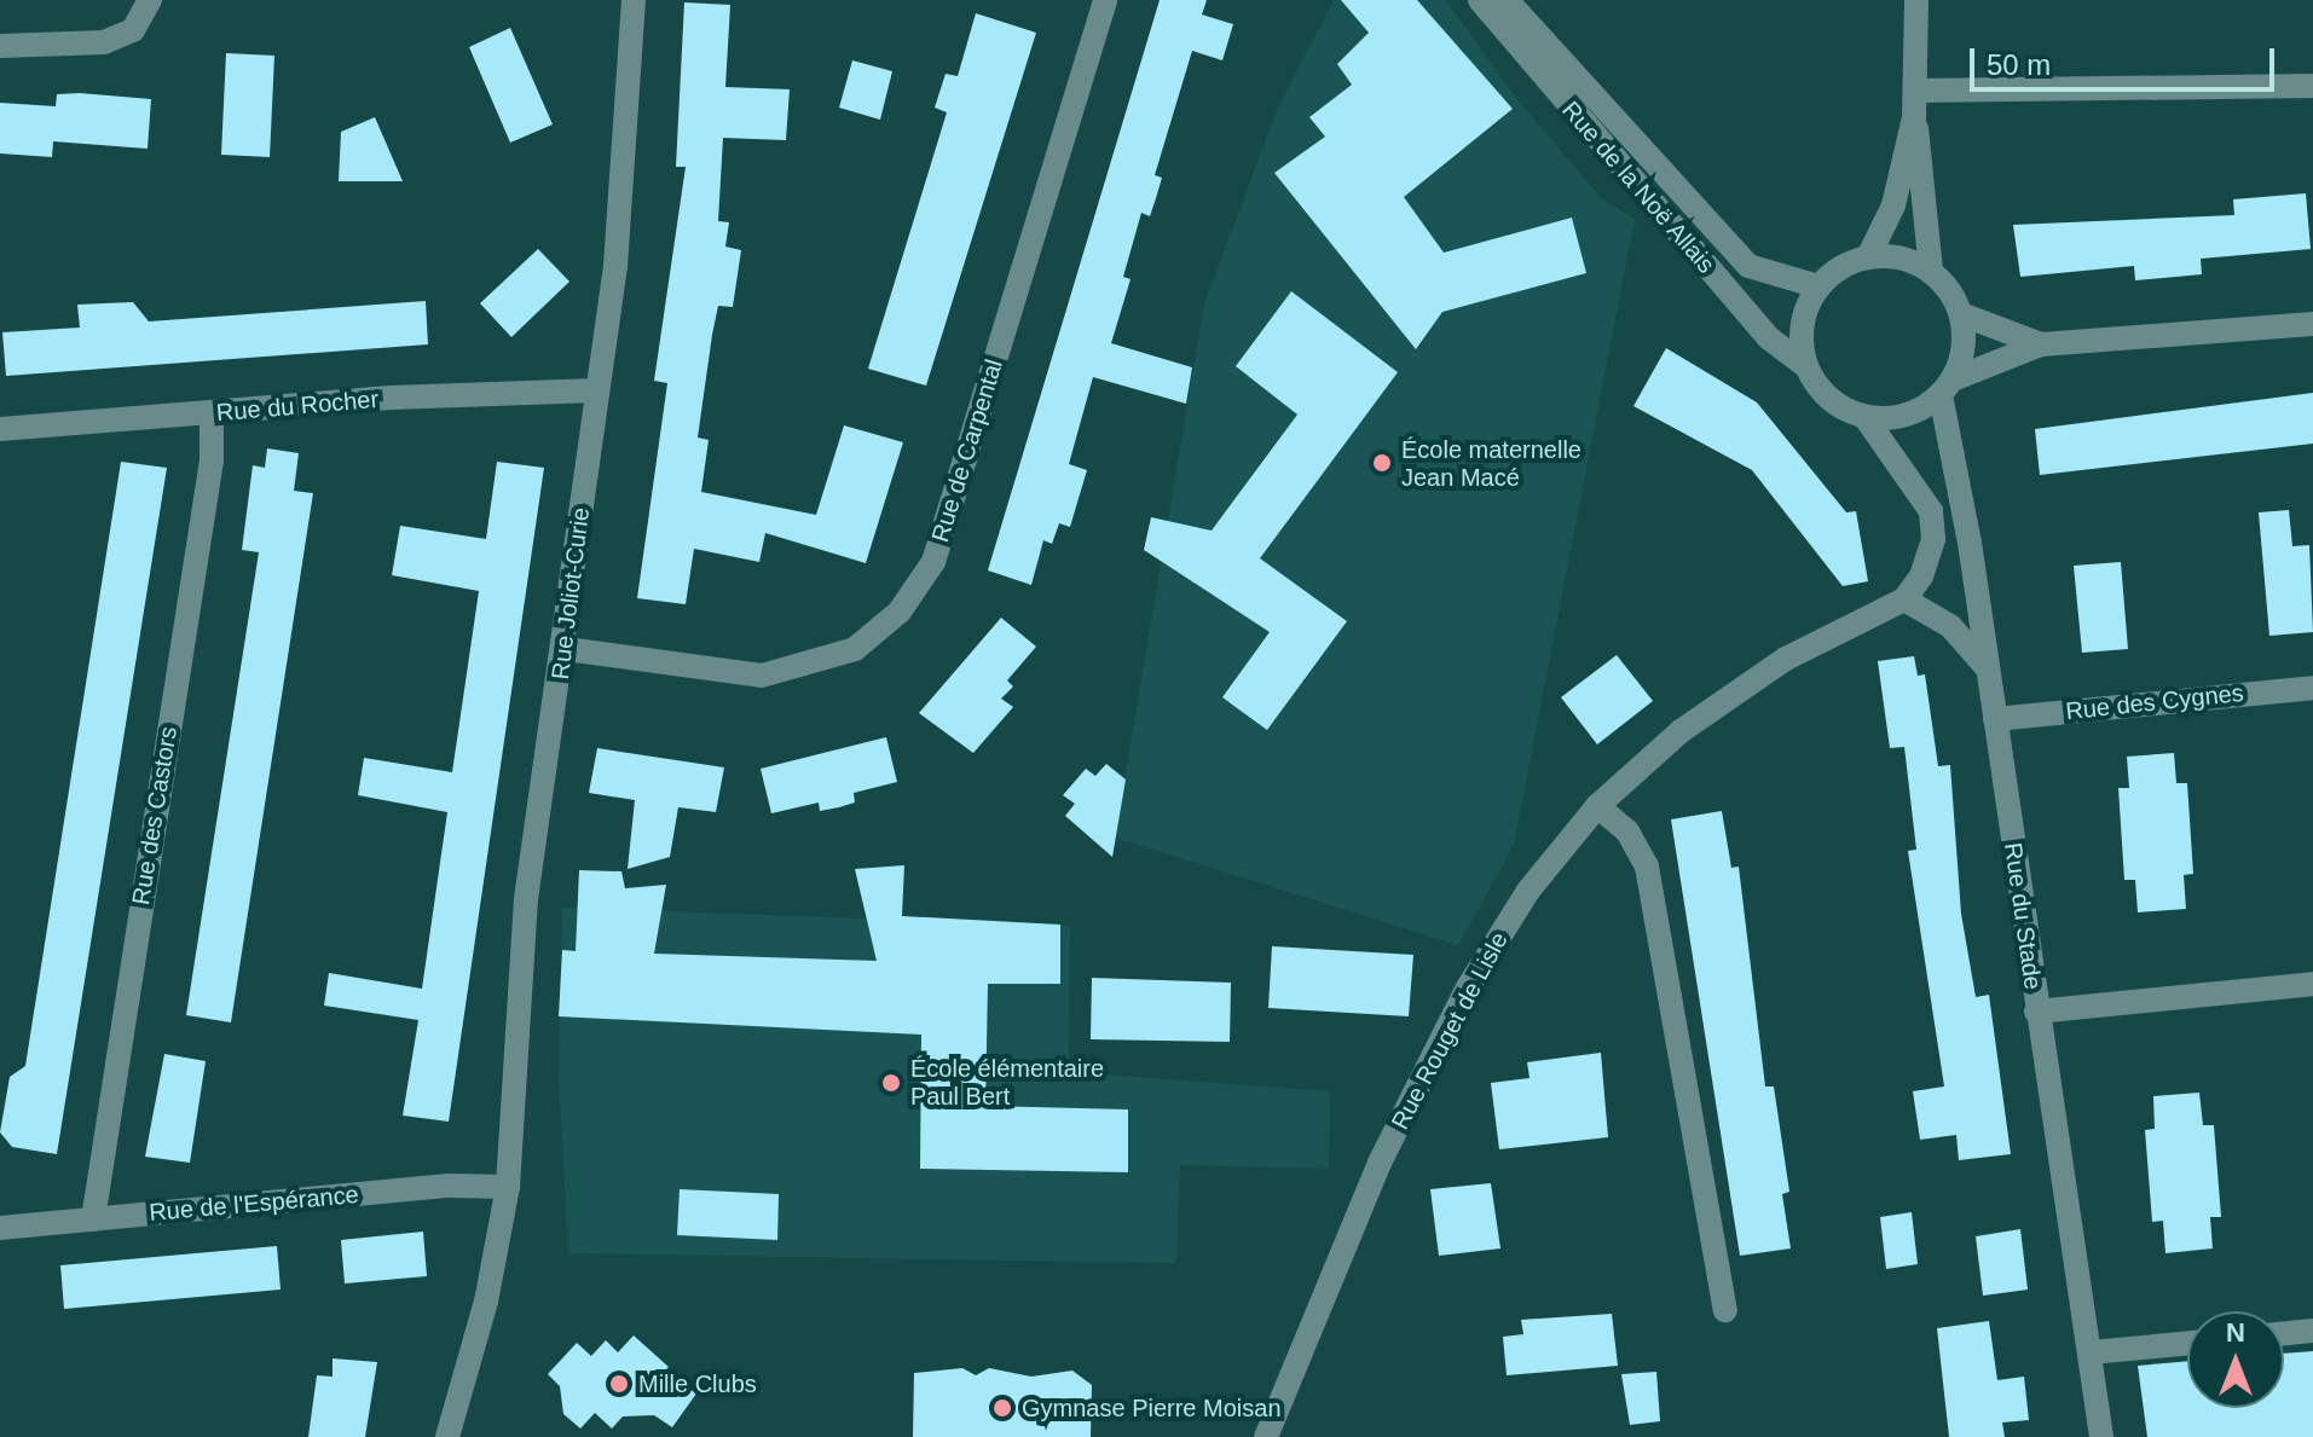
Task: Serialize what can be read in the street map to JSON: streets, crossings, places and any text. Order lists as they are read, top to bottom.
{
  "streets": {
    "street": [
      "Rue de la Noë Allais",
      "Rue du Rocher",
      "Rue de Carpental",
      "Rue Joliot-Curie",
      "Rue des Cygnes",
      "Rue des Castors",
      "Rue du Stade",
      "Rue Rouget de Lisle",
      "Rue de l'Espérance"
    ]
  },
  "crossings": [
    ["Rue de la Noë Allais", "Rue du Stade"],
    ["Rue du Rocher", "Rue Joliot-Curie"],
    ["Rue du Rocher", "Rue des Castors"],
    ["Rue de Carpental", "Rue Joliot-Curie"],
    ["Rue Joliot-Curie", "Rue de l'Espérance"],
    ["Rue des Cygnes", "Rue du Stade"],
    ["Rue des Castors", "Rue de l'Espérance"]
  ],
  "places": [
    "École maternelle Jean Macé",
    "École élémentaire Paul Bert",
    "Mille Clubs",
    "Gymnase Pierre Moisan"
  ],
  "scale_bar": "50 m",
  "north": "top"
}
